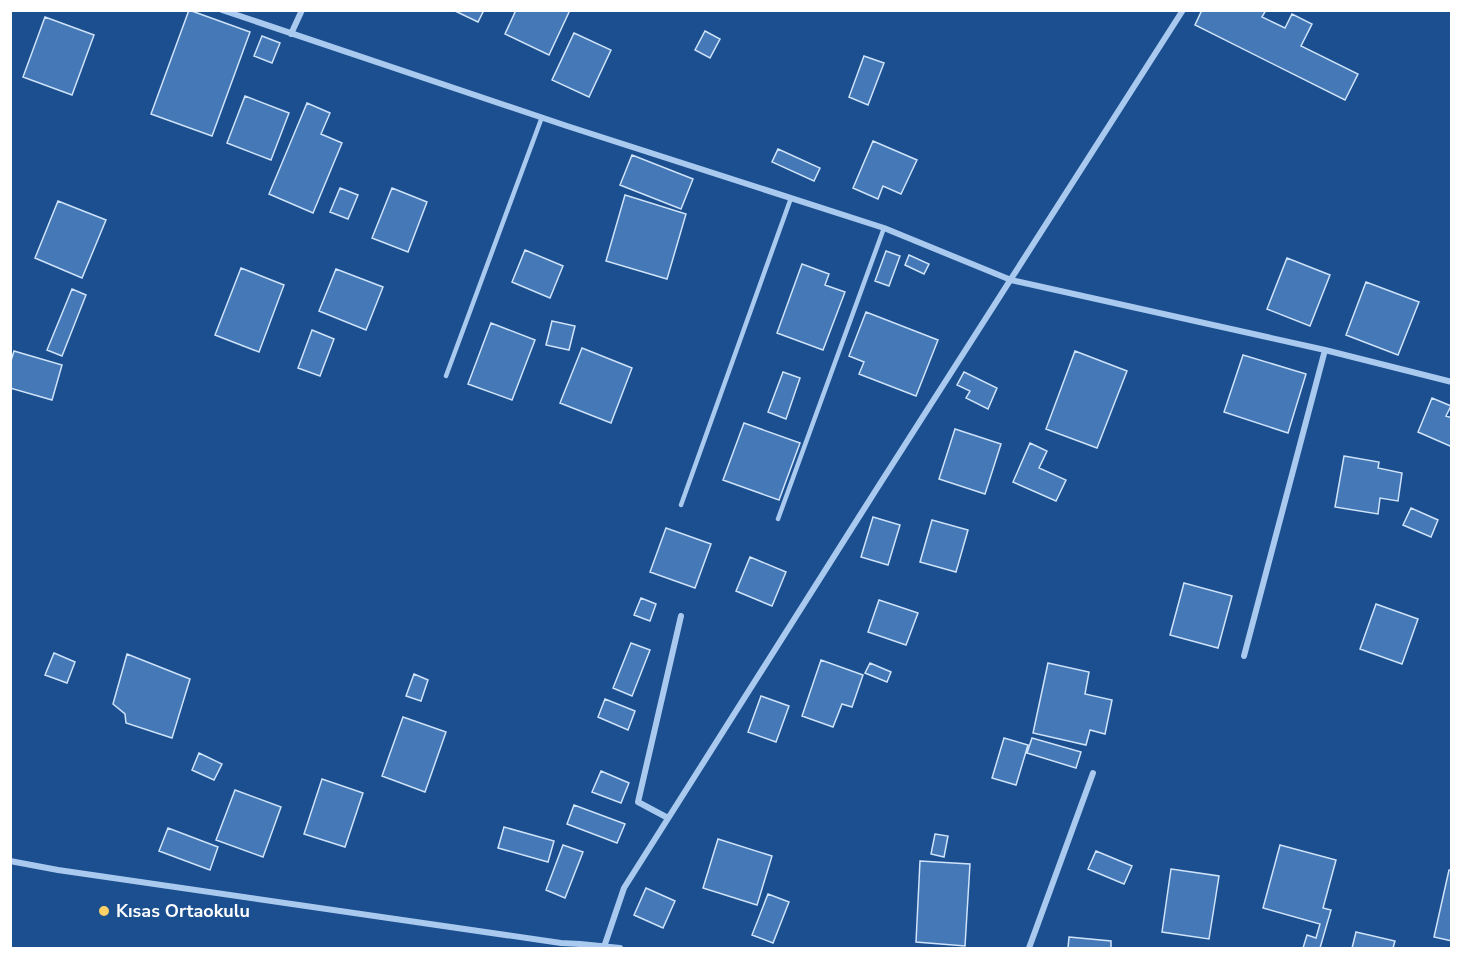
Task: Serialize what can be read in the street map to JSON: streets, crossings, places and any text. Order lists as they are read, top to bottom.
{
  "places": ["Kısas Ortaokulu"]
}
